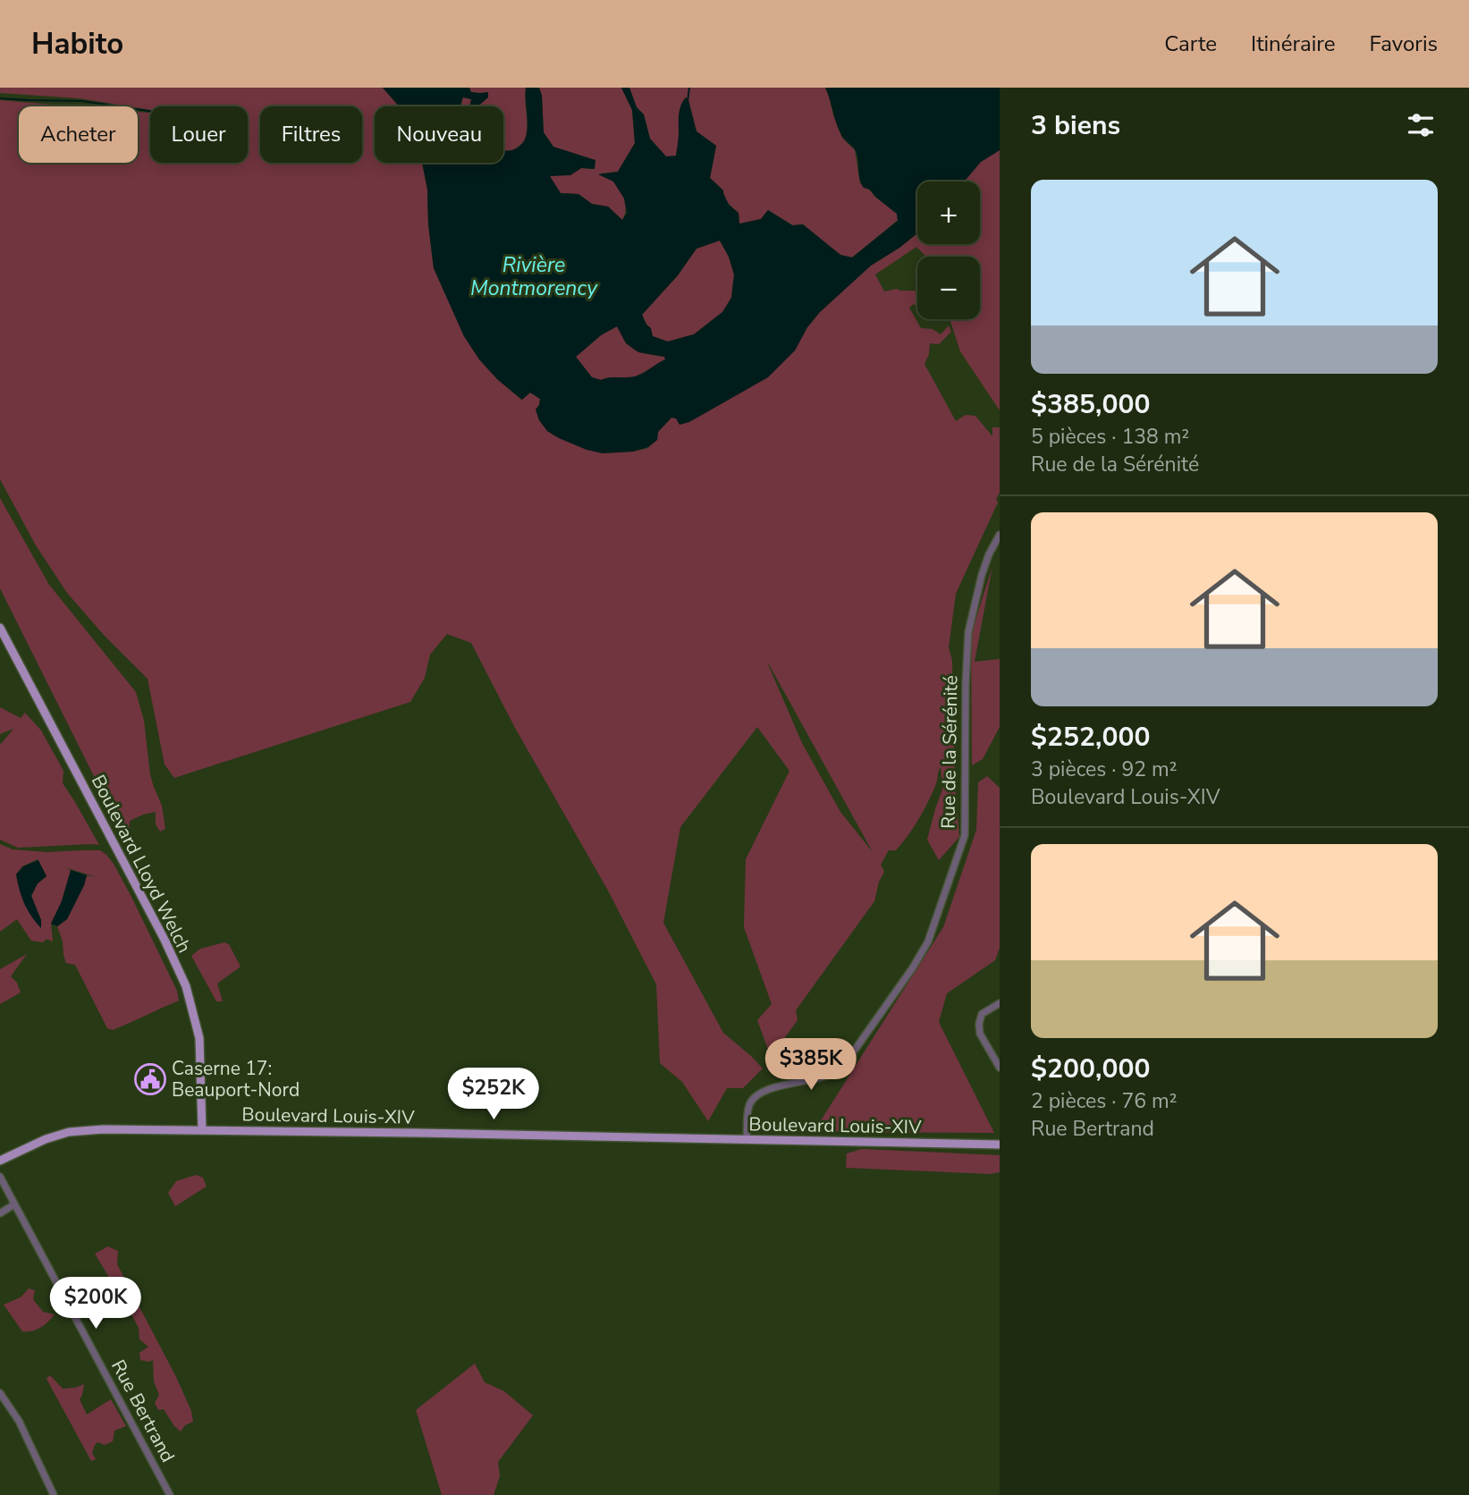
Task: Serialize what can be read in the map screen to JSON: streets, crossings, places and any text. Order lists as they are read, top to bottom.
{
  "streets": {
    "main road": ["Boulevard Lloyd Welch", "Boulevard Louis-XIV"],
    "street": ["Rue de la Sérénité", "Rue Bertrand"]
  },
  "crossings": [
    ["Rue de la Sérénité", "Boulevard Louis-XIV"],
    ["Boulevard Lloyd Welch", "Boulevard Louis-XIV"]
  ],
  "water": ["Rivière Montmorency"],
  "places": {
    "public building": ["Caserne 17: Beauport-Nord"]
  },
  "page": {
    "header": "Habito",
    "nav": ["Carte", "Itinéraire", "Favoris"],
    "heading": "3 biens",
    "chip": [
      "Acheter",
      "Louer",
      "Filtres",
      "Nouveau"
    ],
    "list": [
      {
        "name": "$385,000",
        "note": "5 pièces · 138 m² · Rue de la Sérénité"
      },
      {
        "name": "$252,000",
        "note": "3 pièces · 92 m² · Boulevard Louis-XIV"
      },
      {
        "name": "$200,000",
        "note": "2 pièces · 76 m² · Rue Bertrand"
      }
    ],
    "map_buttons": ["+", "−"],
    "price": ["$385K", "$252K", "$200K"]
  }
}
